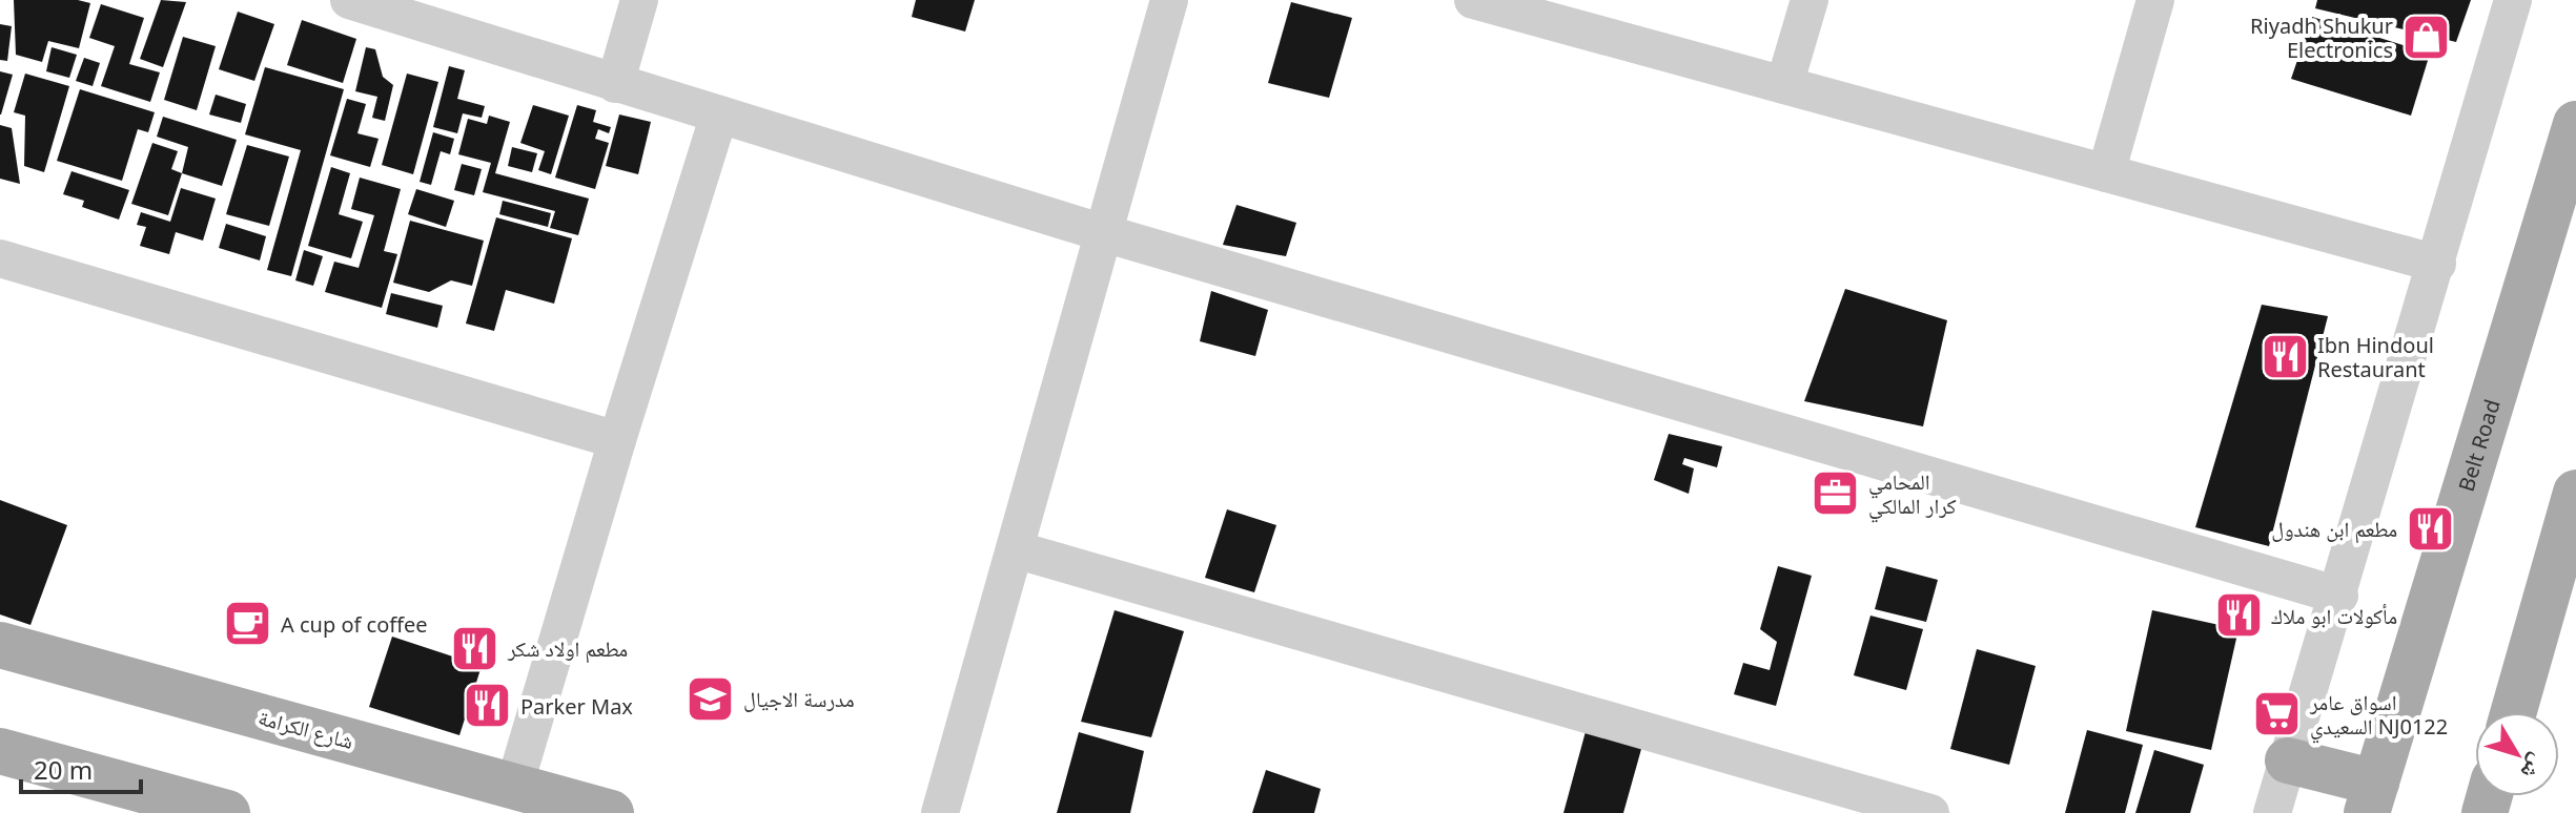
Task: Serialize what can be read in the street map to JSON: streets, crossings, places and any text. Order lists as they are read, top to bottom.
{
  "streets": {
    "main road": ["Belt Road", "شارع الكرامة"]
  },
  "places": {
    "shop": ["Riyadh Shukur Electronics"],
    "restaurant": [
      "Ibn Hindoul Restaurant",
      "مطعم ابن هندول",
      "مأكولات ابو ملاك",
      "مطعم اولاد شكر",
      "Parker Max"
    ],
    "office": ["المحامي كرار المالكي"],
    "cafe": ["A cup of coffee"],
    "school or university": ["مدرسة الاجيال"],
    "supermarket": ["اسواق عامر السعيدي NJ0122"]
  },
  "scale_bar": "20 m",
  "north": "bottom right"
}
